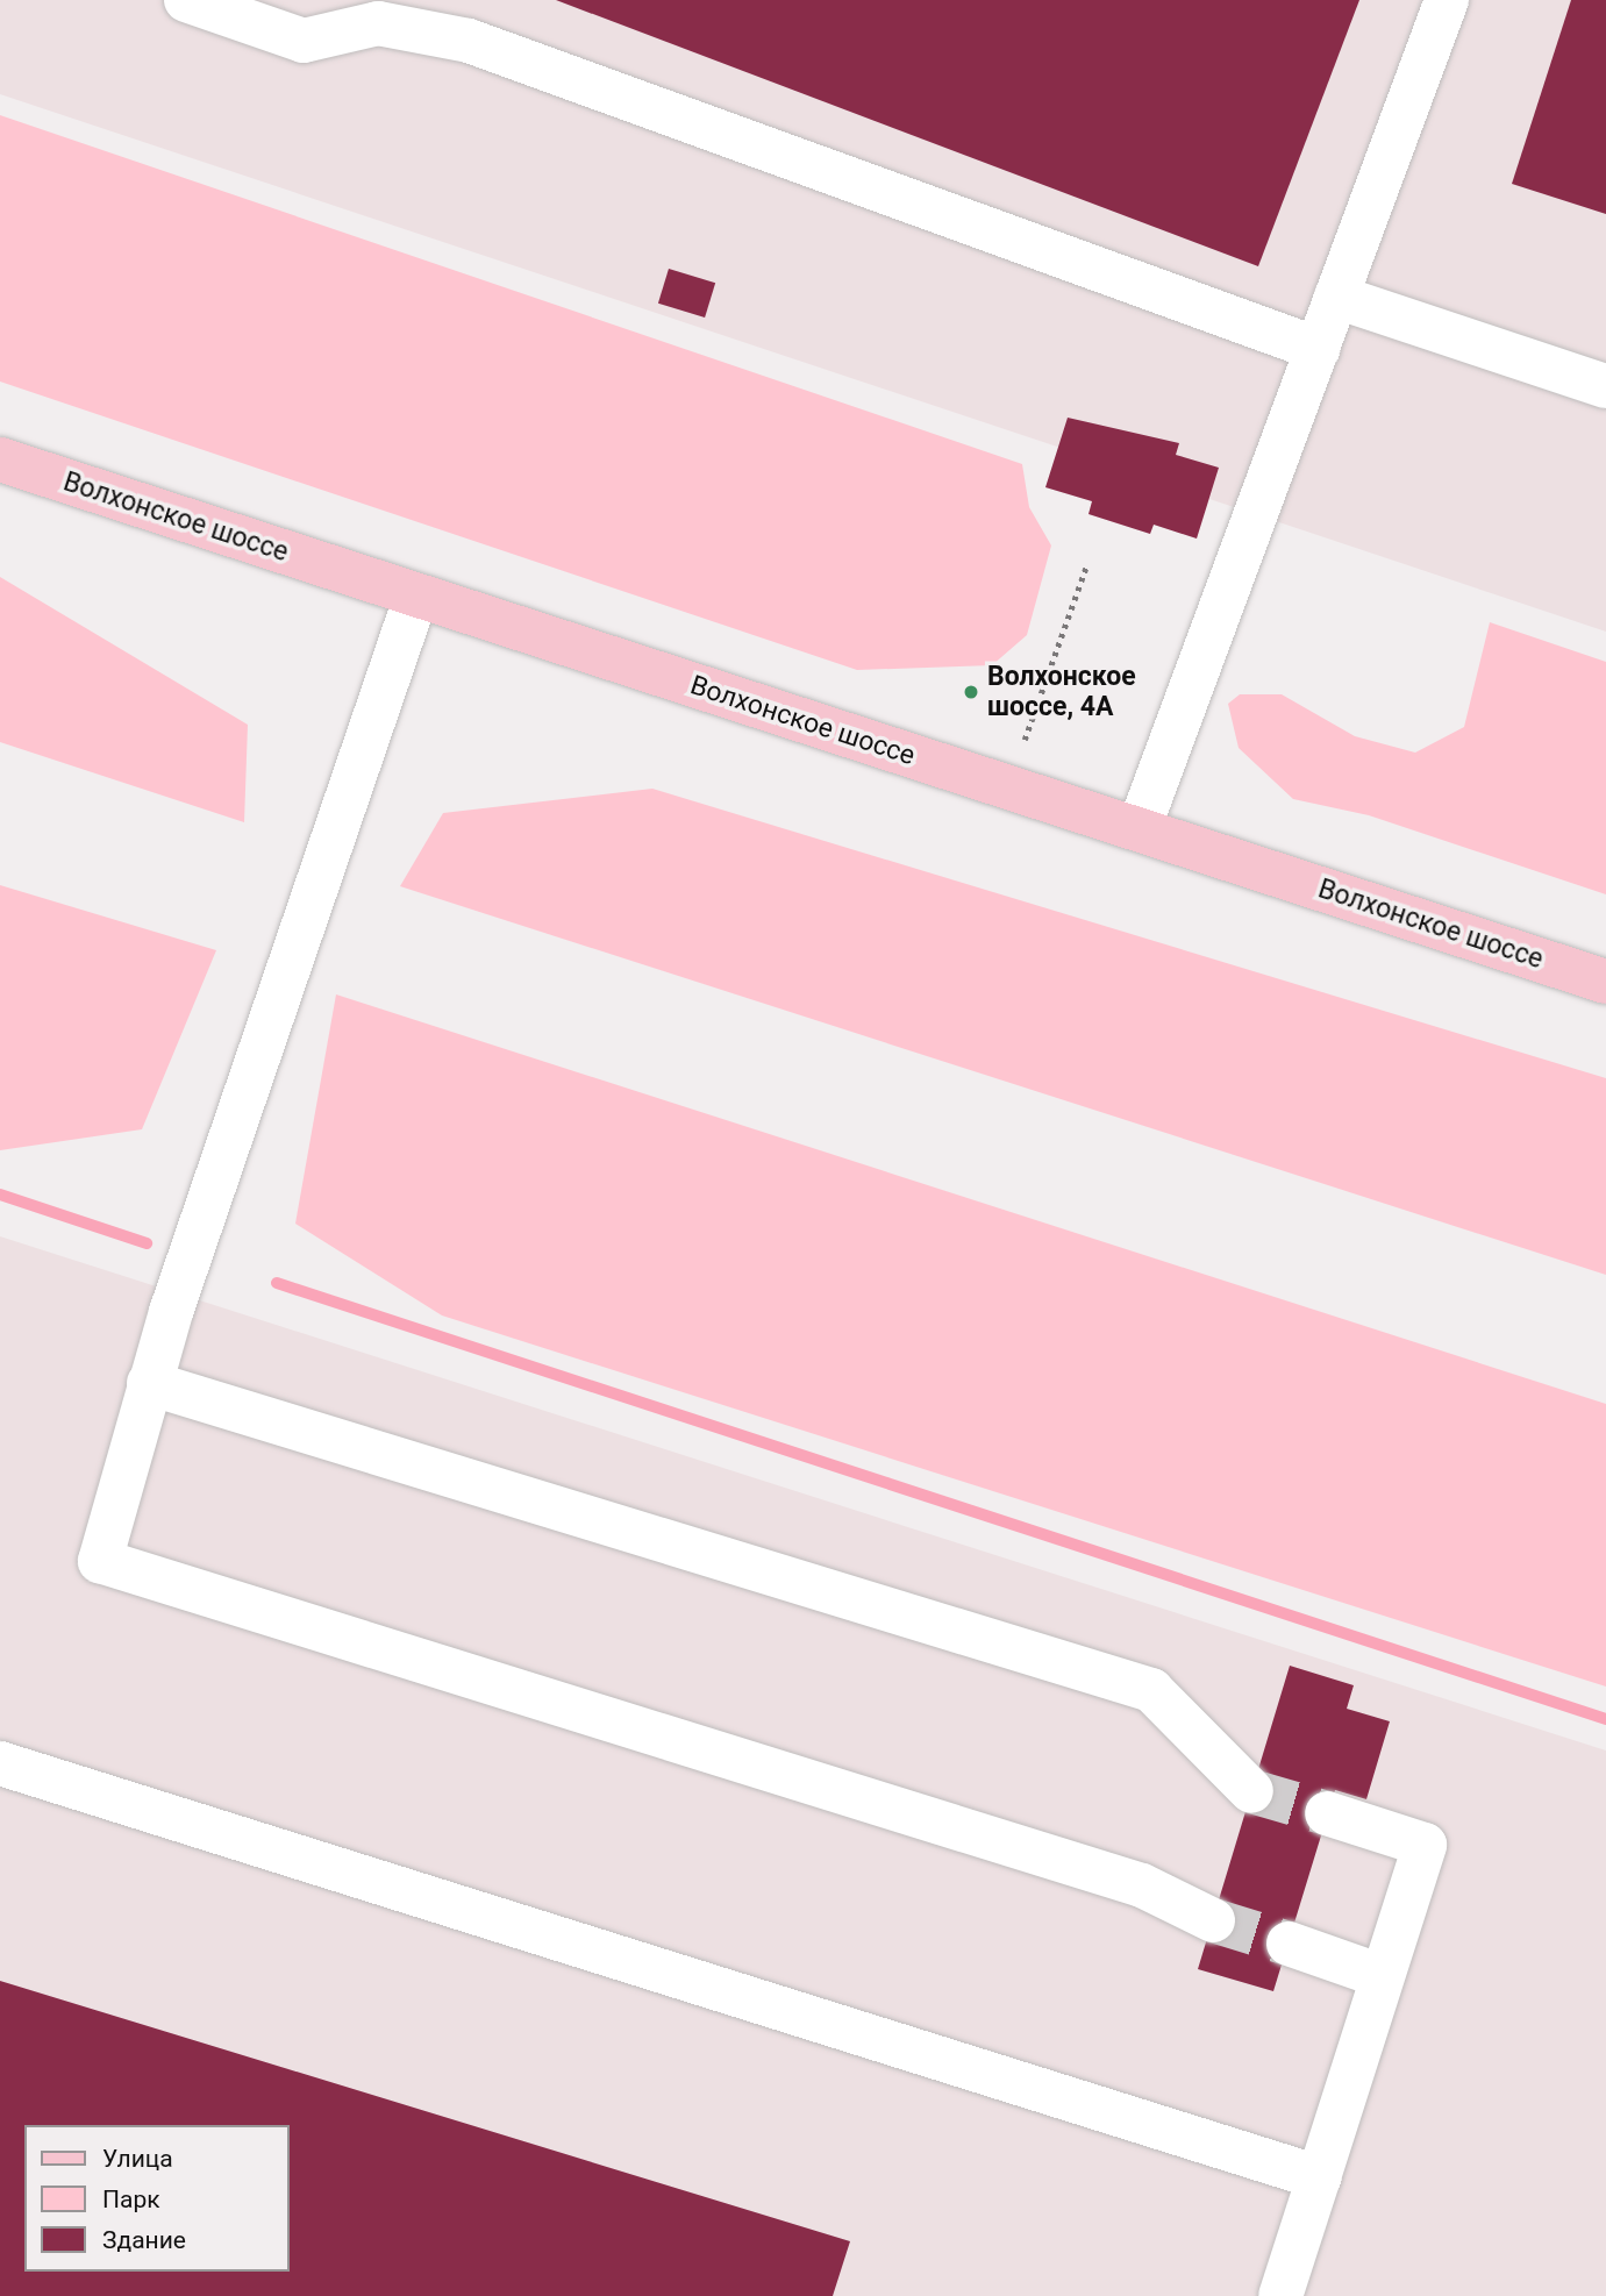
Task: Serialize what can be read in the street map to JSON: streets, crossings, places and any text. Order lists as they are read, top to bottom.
{
  "streets": {
    "main road": ["Волхонское шоссе"]
  },
  "places": ["Волхонское шоссе, 4А"],
  "legend": ["Улица", "Парк", "Здание"]
}
